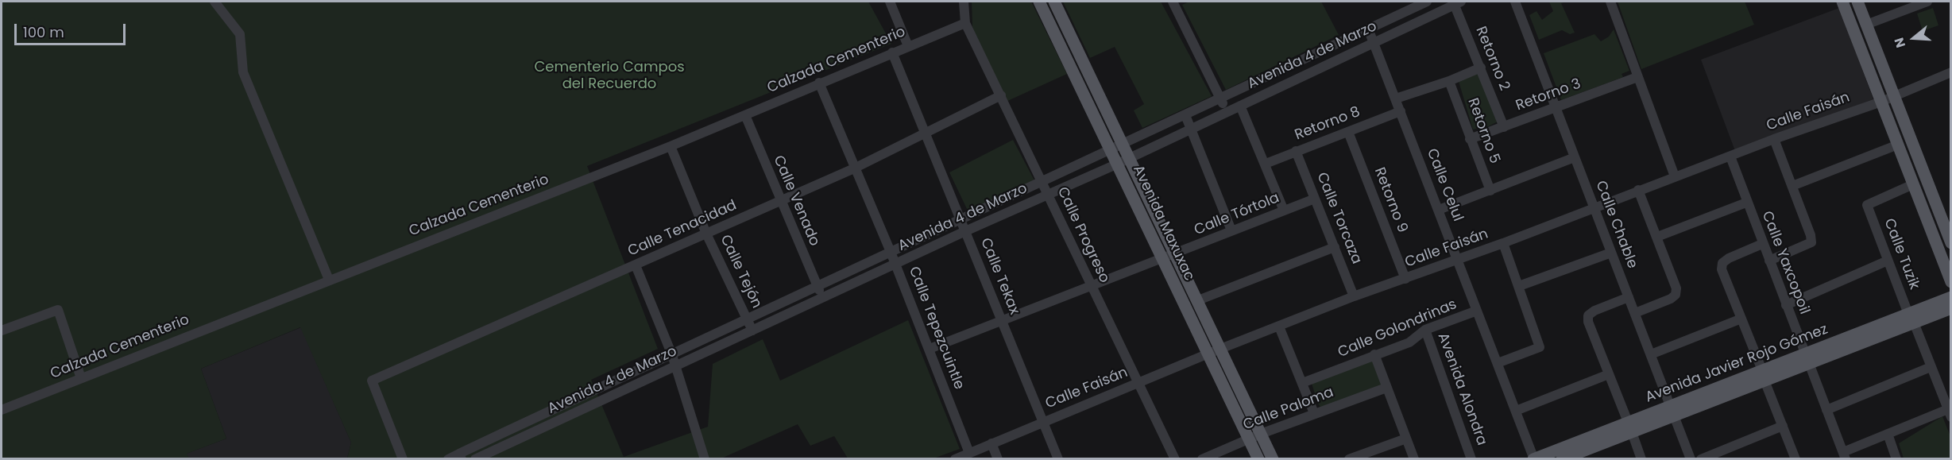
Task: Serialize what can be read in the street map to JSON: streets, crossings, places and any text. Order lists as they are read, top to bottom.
{
  "streets": {
    "main road": ["Avenida Maxuxac", "Avenida Javier Rojo Gómez"],
    "street": [
      "Avenida 4 de Marzo",
      "Retorno 2",
      "Calzada Cementerio",
      "Retorno 3",
      "Calle Faisán",
      "Retorno 8",
      "Retorno 5",
      "Calle Celul",
      "Retorno 9",
      "Calle Venado",
      "Calle Tórtola",
      "Calle Torcaza",
      "Calle Chable",
      "Calle Tenacidad",
      "Calle Progreso",
      "Calle Tuzik",
      "Calle Yaxcopoil",
      "Calle Tejón",
      "Calle Tekax",
      "Calle Tepezcuintle",
      "Calle Golondrinas",
      "Avenida Alondra",
      "Calle Paloma"
    ]
  },
  "crossings": [
    ["Avenida 4 de Marzo", "Retorno 2"],
    ["Avenida 4 de Marzo", "Calle Celul"],
    ["Avenida 4 de Marzo", "Calle Venado"],
    ["Avenida 4 de Marzo", "Avenida Maxuxac"],
    ["Avenida 4 de Marzo", "Calle Progreso"],
    ["Avenida 4 de Marzo", "Calle Tejón"],
    ["Avenida 4 de Marzo", "Calle Tekax"],
    ["Avenida 4 de Marzo", "Calle Tepezcuintle"],
    ["Retorno 2", "Retorno 3"],
    ["Calzada Cementerio", "Calle Venado"],
    ["Calzada Cementerio", "Calle Progreso"],
    ["Calzada Cementerio", "Calle Tejón"],
    ["Calzada Cementerio", "Calle Tekax"],
    ["Calzada Cementerio", "Calle Tepezcuintle"],
    ["Retorno 3", "Retorno 5"],
    ["Retorno 3", "Calle Chable"],
    ["Calle Faisán", "Calle Celul"],
    ["Calle Faisán", "Retorno 9"],
    ["Calle Faisán", "Calle Torcaza"],
    ["Calle Faisán", "Avenida Maxuxac"],
    ["Calle Faisán", "Calle Chable"],
    ["Calle Faisán", "Calle Progreso"],
    ["Calle Faisán", "Calle Yaxcopoil"],
    ["Calle Faisán", "Calle Tekax"],
    ["Calle Faisán", "Calle Tepezcuintle"],
    ["Retorno 8", "Calle Celul"],
    ["Retorno 8", "Retorno 9"],
    ["Retorno 8", "Calle Torcaza"],
    ["Calle Celul", "Calle Golondrinas"],
    ["Calle Celul", "Avenida Javier Rojo Gómez"],
    ["Calle Venado", "Calle Tenacidad"],
    ["Calle Tórtola", "Calle Torcaza"],
    ["Calle Tórtola", "Avenida Maxuxac"],
    ["Calle Tórtola", "Calle Progreso"],
    ["Calle Tórtola", "Calle Tekax"],
    ["Calle Tórtola", "Calle Tepezcuintle"],
    ["Avenida Maxuxac", "Calle Paloma"],
    ["Calle Chable", "Avenida Javier Rojo Gómez"],
    ["Calle Tenacidad", "Calle Progreso"],
    ["Calle Tenacidad", "Calle Tejón"],
    ["Calle Tenacidad", "Calle Tekax"],
    ["Calle Tenacidad", "Calle Tepezcuintle"],
    ["Calle Tuzik", "Avenida Javier Rojo Gómez"],
    ["Calle Yaxcopoil", "Avenida Javier Rojo Gómez"],
    ["Calle Golondrinas", "Avenida Alondra"]
  ],
  "parks": ["Cementerio Campos del Recuerdo"],
  "scale_bar": "100 m",
  "north": "left"
}
